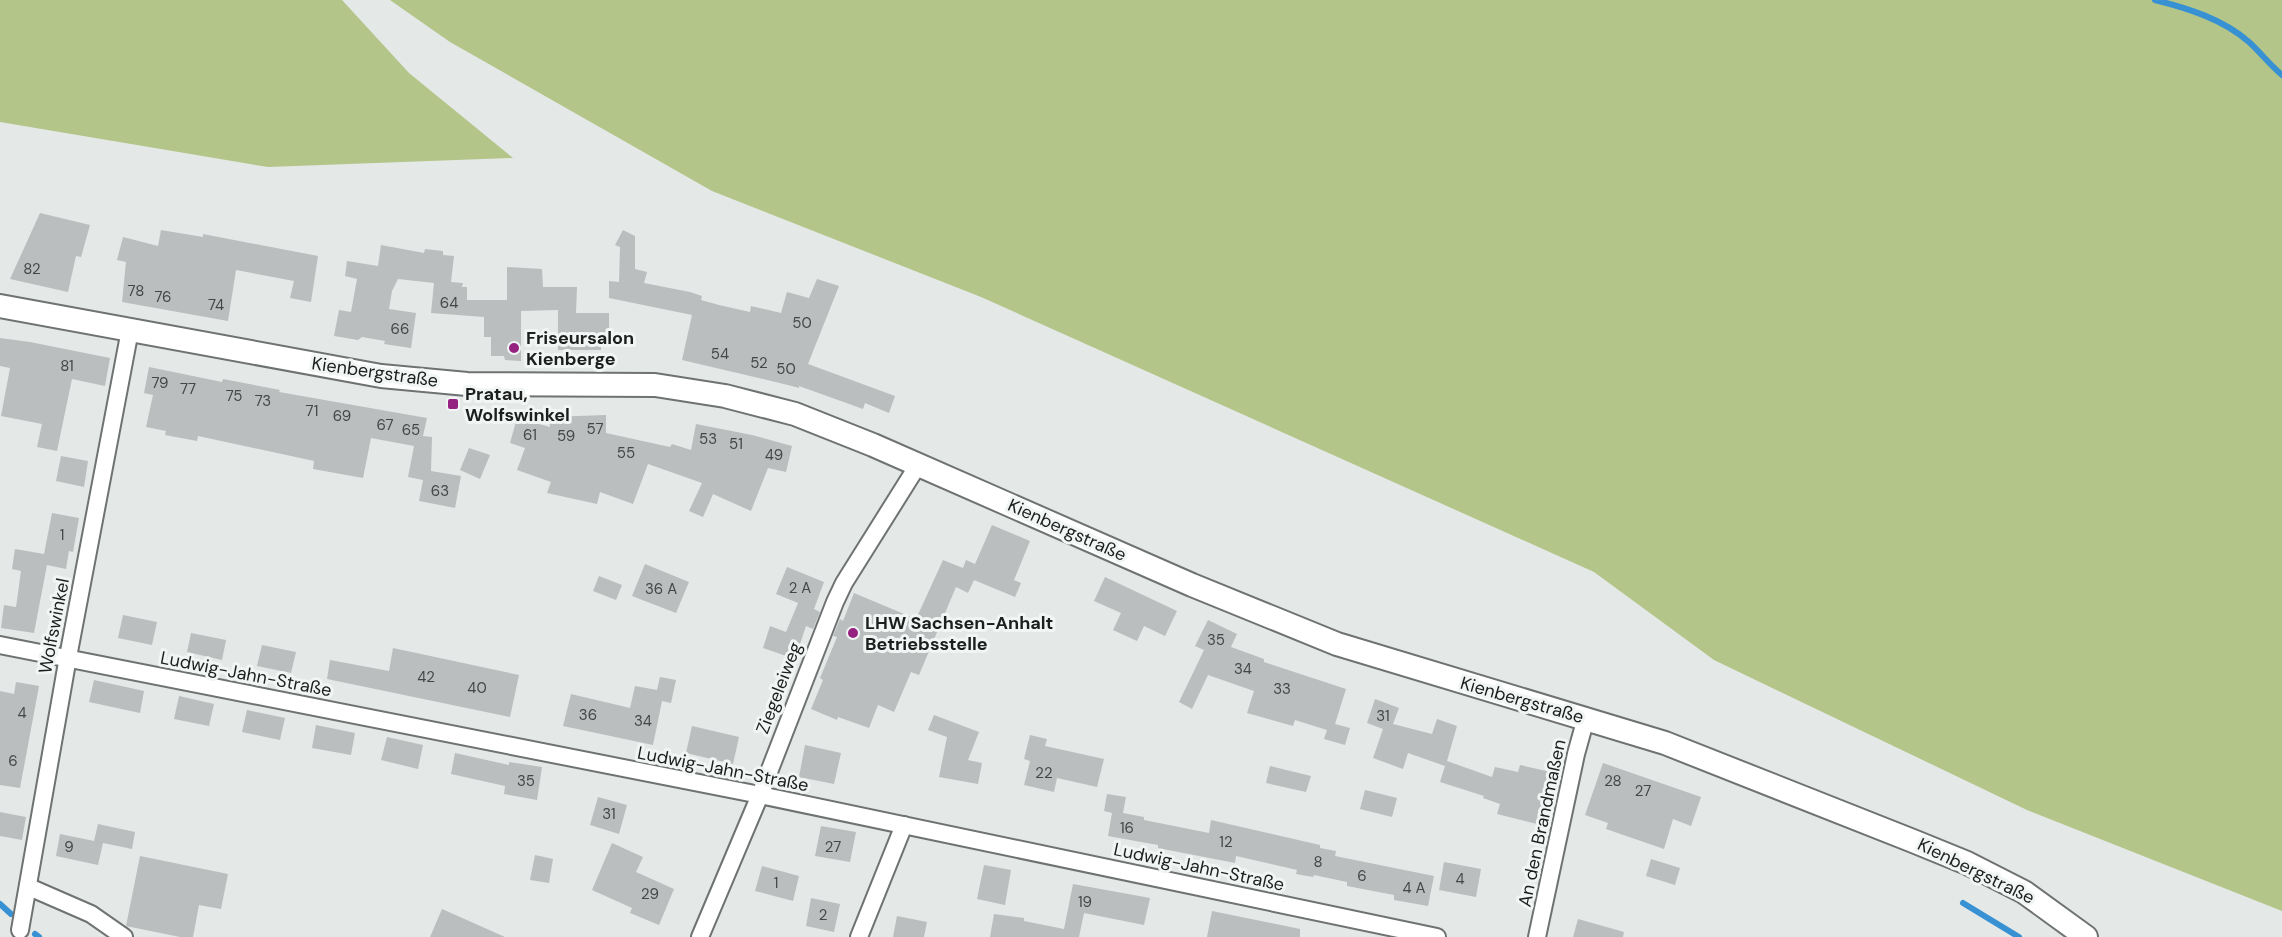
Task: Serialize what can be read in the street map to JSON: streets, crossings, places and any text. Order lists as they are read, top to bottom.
{
  "streets": {
    "main road": ["Kienbergstraße"],
    "street": [
      "Wolfswinkel",
      "Ludwig-Jahn-Straße",
      "Ziegeleiweg",
      "An den Brandmaßen"
    ]
  },
  "crossings": [
    ["Kienbergstraße", "Wolfswinkel"],
    ["Kienbergstraße", "Ziegeleiweg"],
    ["Kienbergstraße", "An den Brandmaßen"],
    ["Wolfswinkel", "Ludwig-Jahn-Straße"],
    ["Ludwig-Jahn-Straße", "Ziegeleiweg"]
  ],
  "places": {
    "other": ["Friseursalon Kienberge", "LHW Sachsen-Anhalt Betriebsstelle"],
    "transit": ["Pratau, Wolfswinkel"]
  },
  "house_numbers": [
    "82",
    "78",
    "76",
    "64",
    "74",
    "50",
    "66",
    "54",
    "52",
    "81",
    "50",
    "79",
    "77",
    "75",
    "73",
    "71",
    "69",
    "67",
    "57",
    "65",
    "61",
    "59",
    "53",
    "51",
    "55",
    "49",
    "63",
    "1",
    "2 A",
    "36 A",
    "35",
    "34",
    "42",
    "40",
    "33",
    "4",
    "36",
    "31",
    "34",
    "6",
    "22",
    "35",
    "28",
    "27",
    "31",
    "16",
    "12",
    "9",
    "27",
    "8",
    "6",
    "4",
    "1",
    "4 A",
    "29",
    "19",
    "2"
  ]
}
